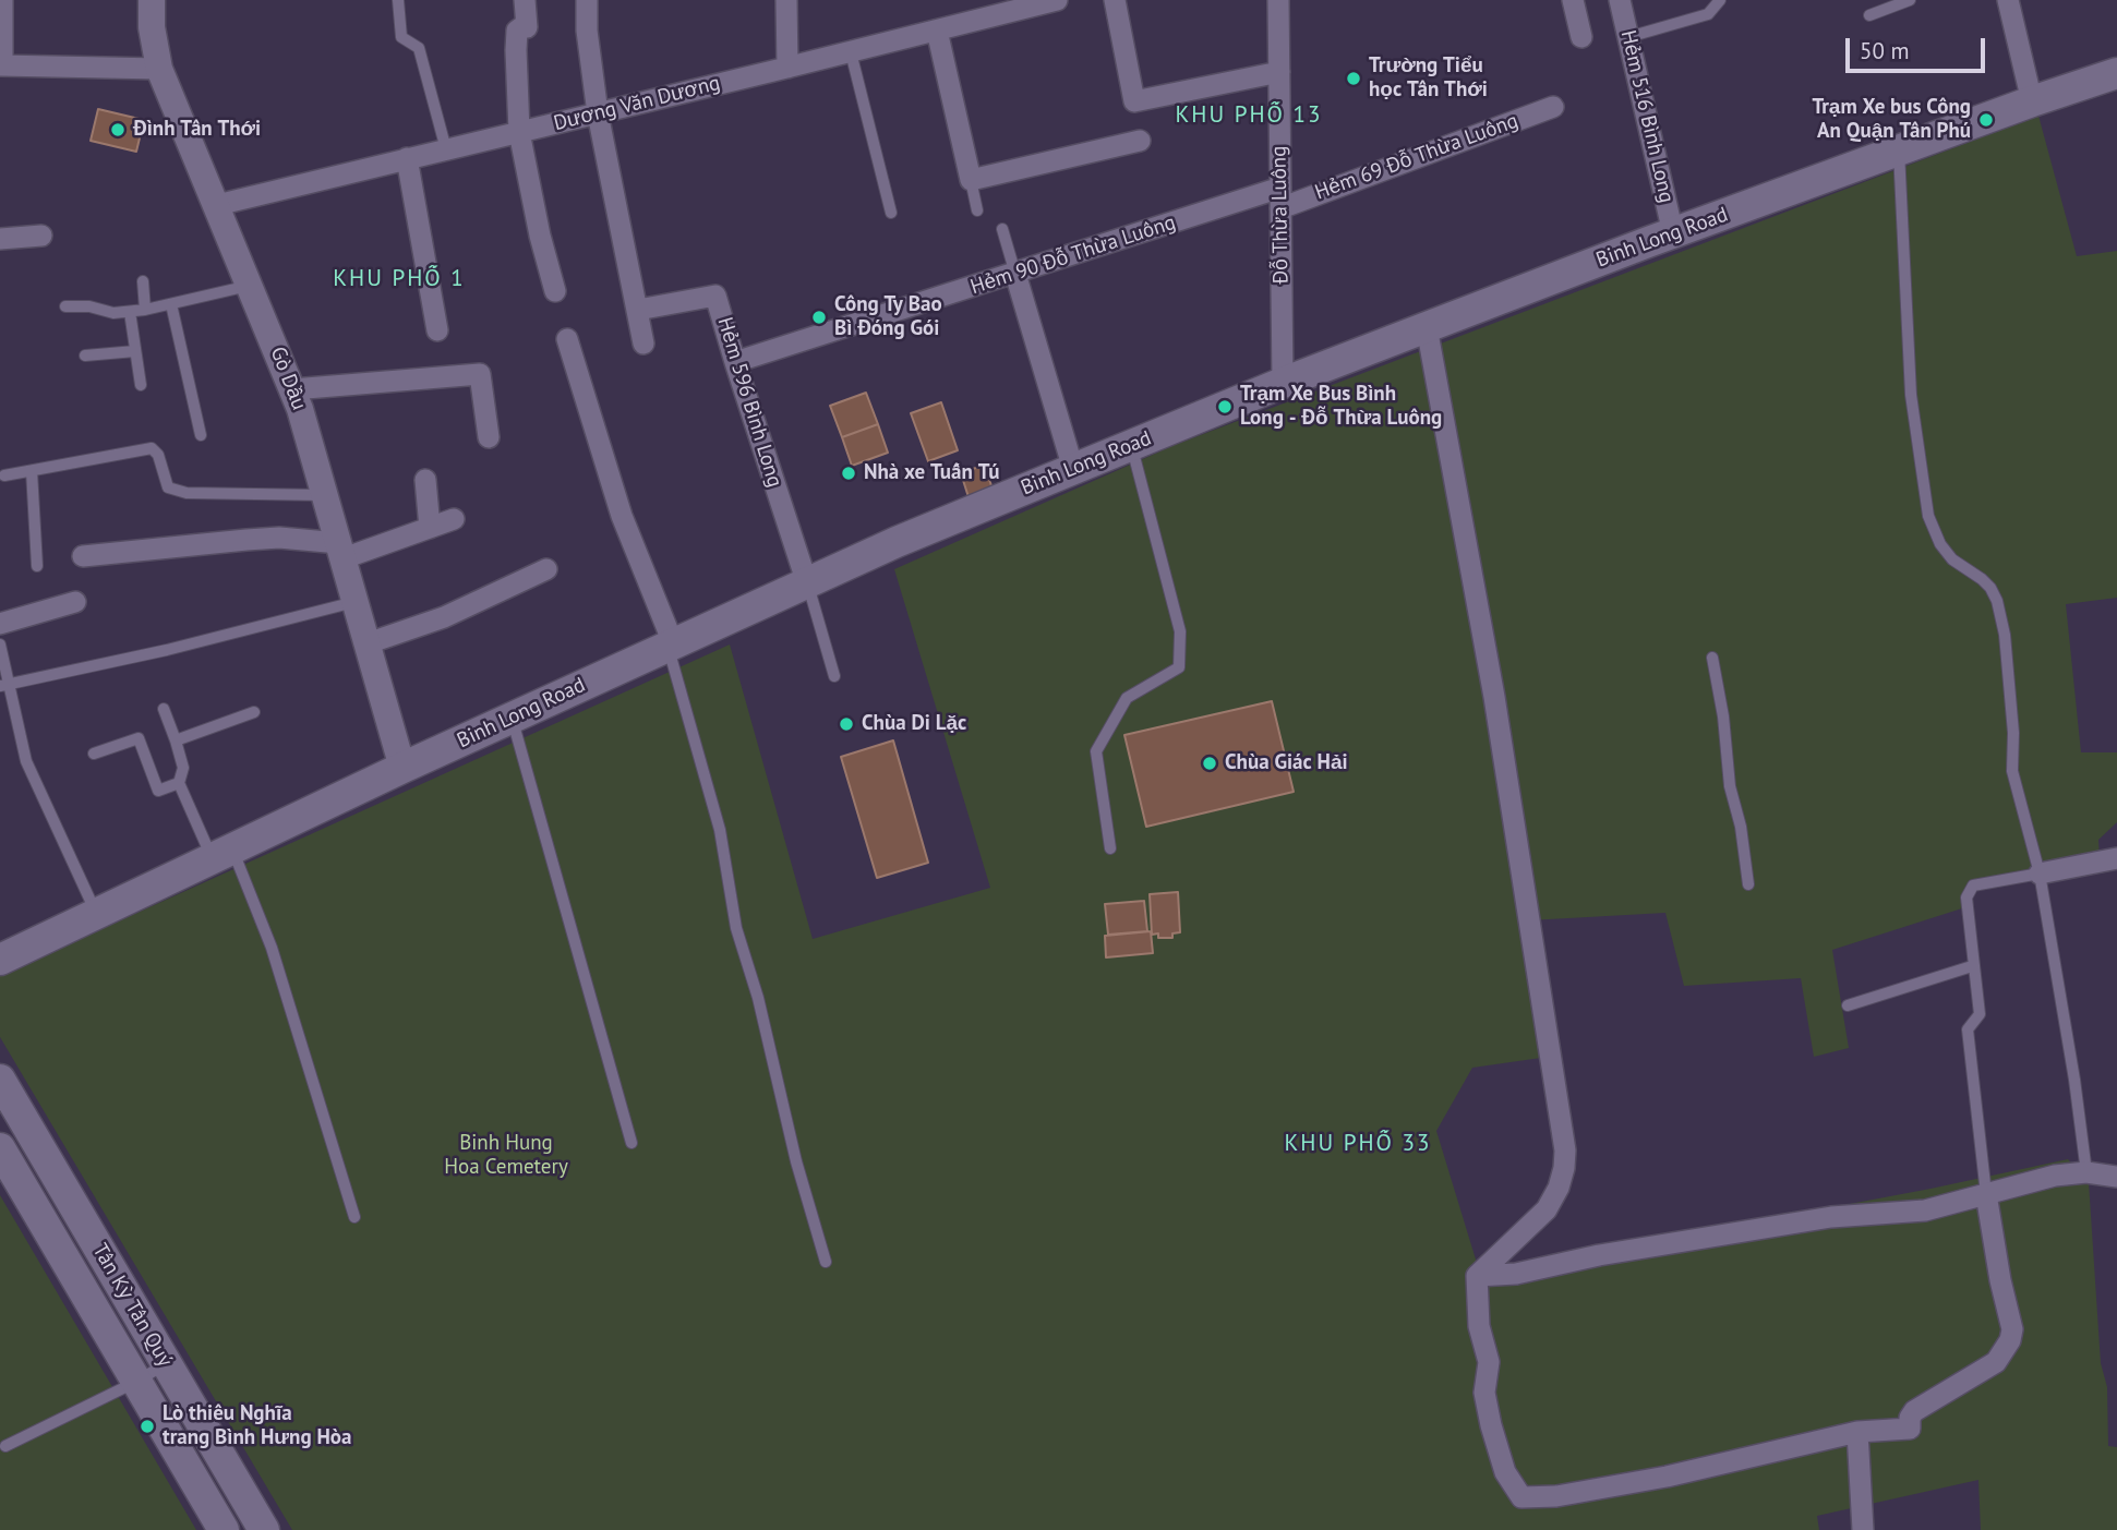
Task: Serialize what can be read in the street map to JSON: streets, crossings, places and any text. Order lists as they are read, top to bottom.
{
  "streets": {
    "main road": ["Binh Long Road", "Tân Kỳ Tân Quý"],
    "street": [
      "Dương Văn Dương",
      "Hẻm 516 Bình Long",
      "Hẻm 69 Đỗ Thừa Luông",
      "Đỗ Thừa Luông",
      "Hẻm 90 Đỗ Thừa Luông",
      "Gò Dầu",
      "Hẻm 596 Bình Long"
    ]
  },
  "crossings": [
    ["Dương Văn Dương", "Gò Dầu"],
    ["Hẻm 516 Bình Long", "Binh Long Road"],
    ["Hẻm 69 Đỗ Thừa Luông", "Đỗ Thừa Luông"],
    ["Hẻm 69 Đỗ Thừa Luông", "Hẻm 90 Đỗ Thừa Luông"],
    ["Đỗ Thừa Luông", "Binh Long Road"],
    ["Đỗ Thừa Luông", "Hẻm 90 Đỗ Thừa Luông"],
    ["Binh Long Road", "Gò Dầu"],
    ["Binh Long Road", "Hẻm 596 Bình Long"],
    ["Hẻm 90 Đỗ Thừa Luông", "Hẻm 596 Bình Long"]
  ],
  "districts": ["KHU PHỐ 13", "KHU PHỐ 1", "KHU PHỐ 33"],
  "parks": ["Binh Hung Hoa Cemetery"],
  "places": [
    "Trường Tiểu học Tân Thới",
    "Trạm Xe bus Công An Quận Tân Phú",
    "Đình Tân Thới",
    "Công Ty Bao Bì Đóng Gói",
    "Trạm Xe Bus Bình Long - Đỗ Thừa Luông",
    "Nhà xe Tuấn Tú",
    "Chùa Di Lặc",
    "Chùa Giác Hải",
    "Lò thiêu Nghĩa trang Bình Hưng Hòa"
  ],
  "scale_bar": "50 m"
}
